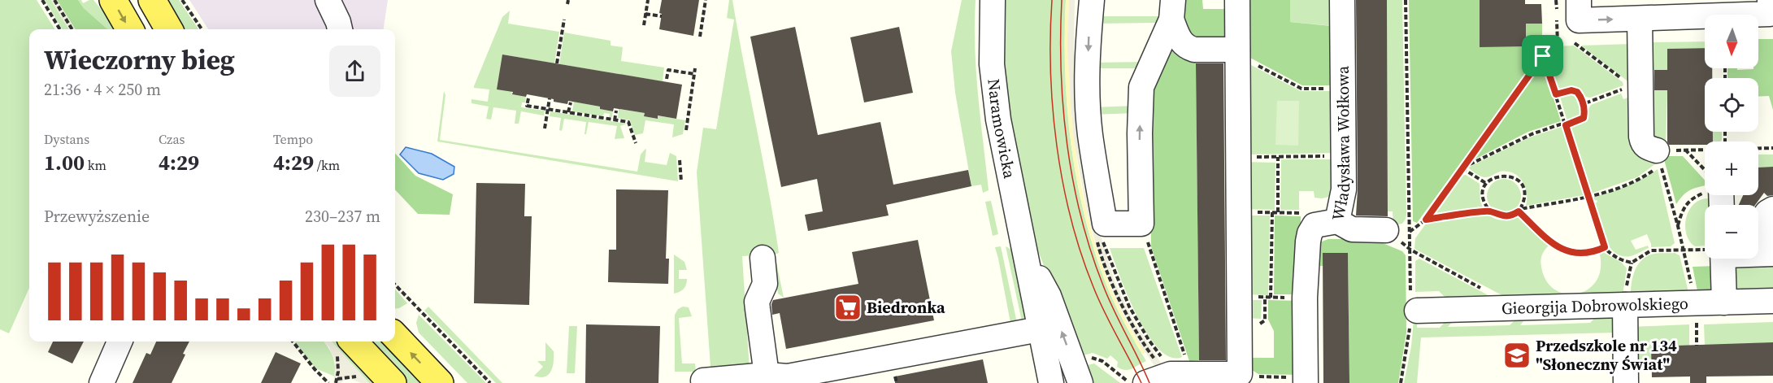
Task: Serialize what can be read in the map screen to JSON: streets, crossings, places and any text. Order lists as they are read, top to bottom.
{
  "streets": {
    "street": ["Naramowicka", "Władysława Wołkowa", "Gieorgija Dobrowolskiego"]
  },
  "places": {
    "supermarket": ["Biedronka"],
    "school or university": ["Przedszkole nr 134 \"Słoneczny Świat\""]
  },
  "north": "bottom",
  "page": {
    "map_buttons": ["+", "−"],
    "heading": ["Wieczorny bieg", "21:36 · 4 × 250 m"],
    "stats": [
      ["Dystans", "1.00 km"],
      ["Czas", "4:29"],
      ["Tempo", "4:29 /km"]
    ],
    "chart": ["Przewyższenie", "230–237 m"]
  }
}
